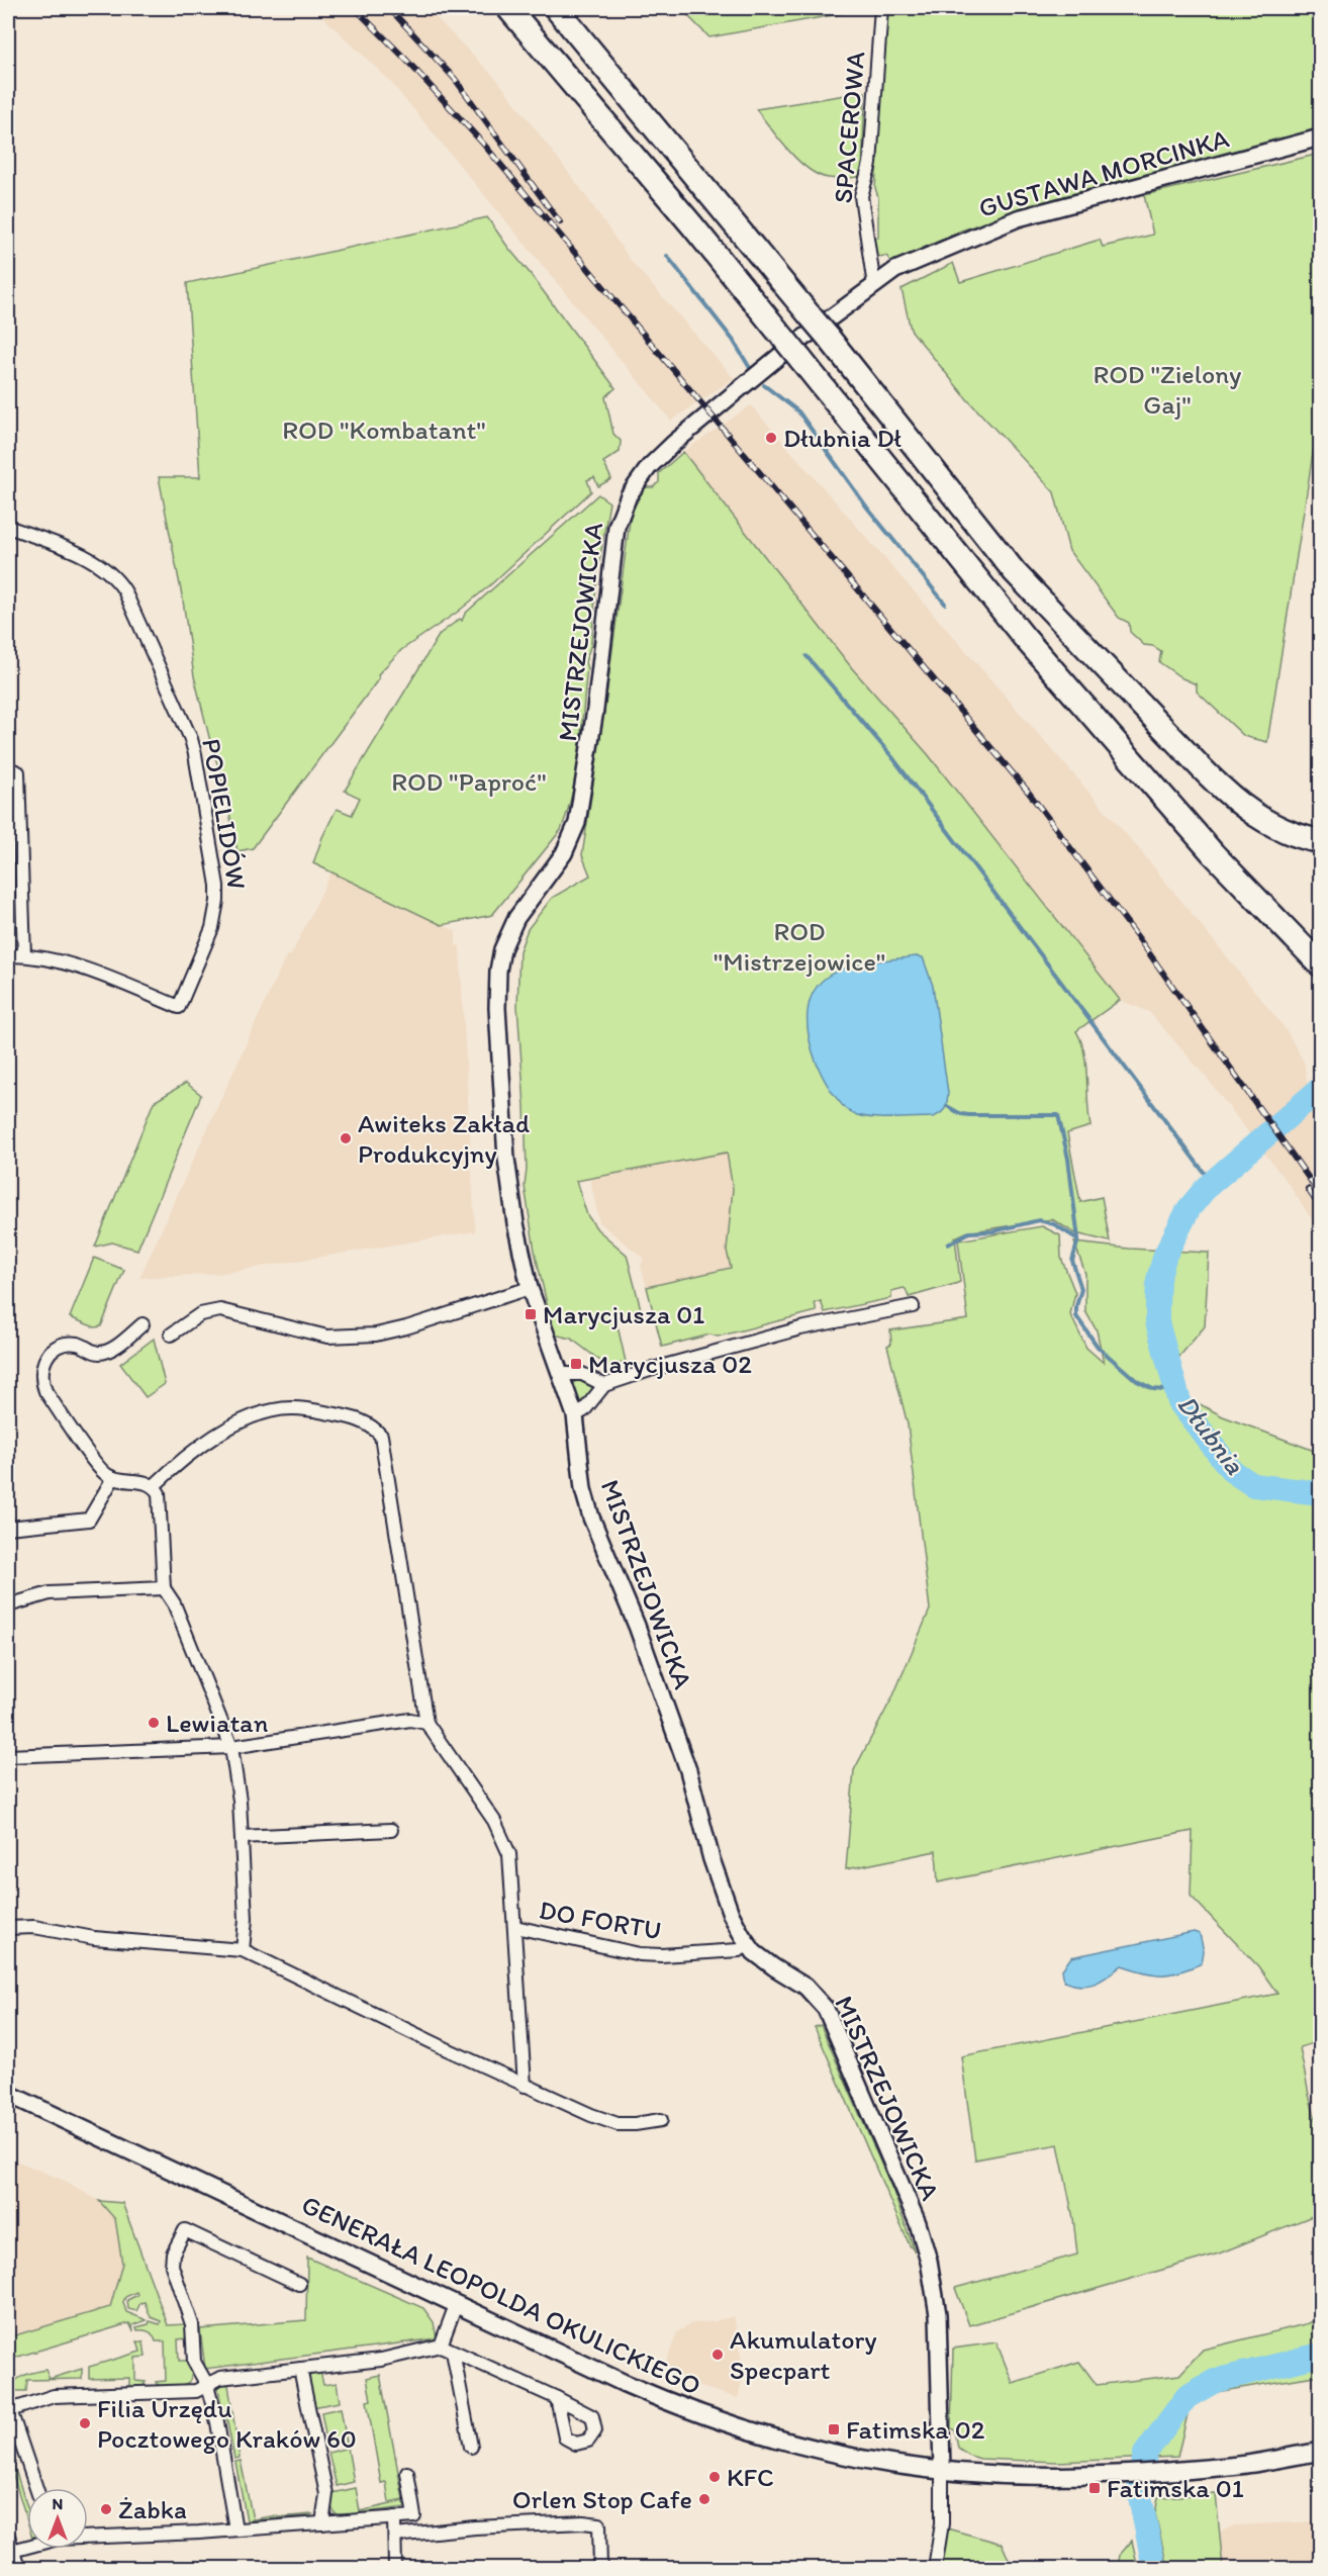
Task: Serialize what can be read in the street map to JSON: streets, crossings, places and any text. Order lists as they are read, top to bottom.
{
  "streets": {
    "main road": ["GENERAŁA LEOPOLDA OKULICKIEGO"],
    "street": [
      "SPACEROWA",
      "GUSTAWA MORCINKA",
      "MISTRZEJOWICKA",
      "POPIELIDÓW",
      "DO FORTU"
    ]
  },
  "crossings": [
    ["SPACEROWA", "GUSTAWA MORCINKA"],
    ["GUSTAWA MORCINKA", "MISTRZEJOWICKA"],
    ["MISTRZEJOWICKA", "DO FORTU"],
    ["MISTRZEJOWICKA", "GENERAŁA LEOPOLDA OKULICKIEGO"]
  ],
  "water": ["Dłubnia"],
  "parks": [
    "ROD \"Zielony Gaj\"",
    "ROD \"Kombatant\"",
    "ROD \"Paproć\"",
    "ROD \"Mistrzejowice\""
  ],
  "places": {
    "other": [
      "Dłubnia Dł",
      "Awiteks Zakład Produkcyjny",
      "Lewiatan",
      "Akumulatory Specpart",
      "Filia Urzędu Pocztowego Kraków 60",
      "KFC",
      "Orlen Stop Cafe",
      "Żabka"
    ],
    "transit": [
      "Marycjusza 01",
      "Marycjusza 02",
      "Fatimska 02",
      "Fatimska 01"
    ]
  },
  "north": "top"
}
